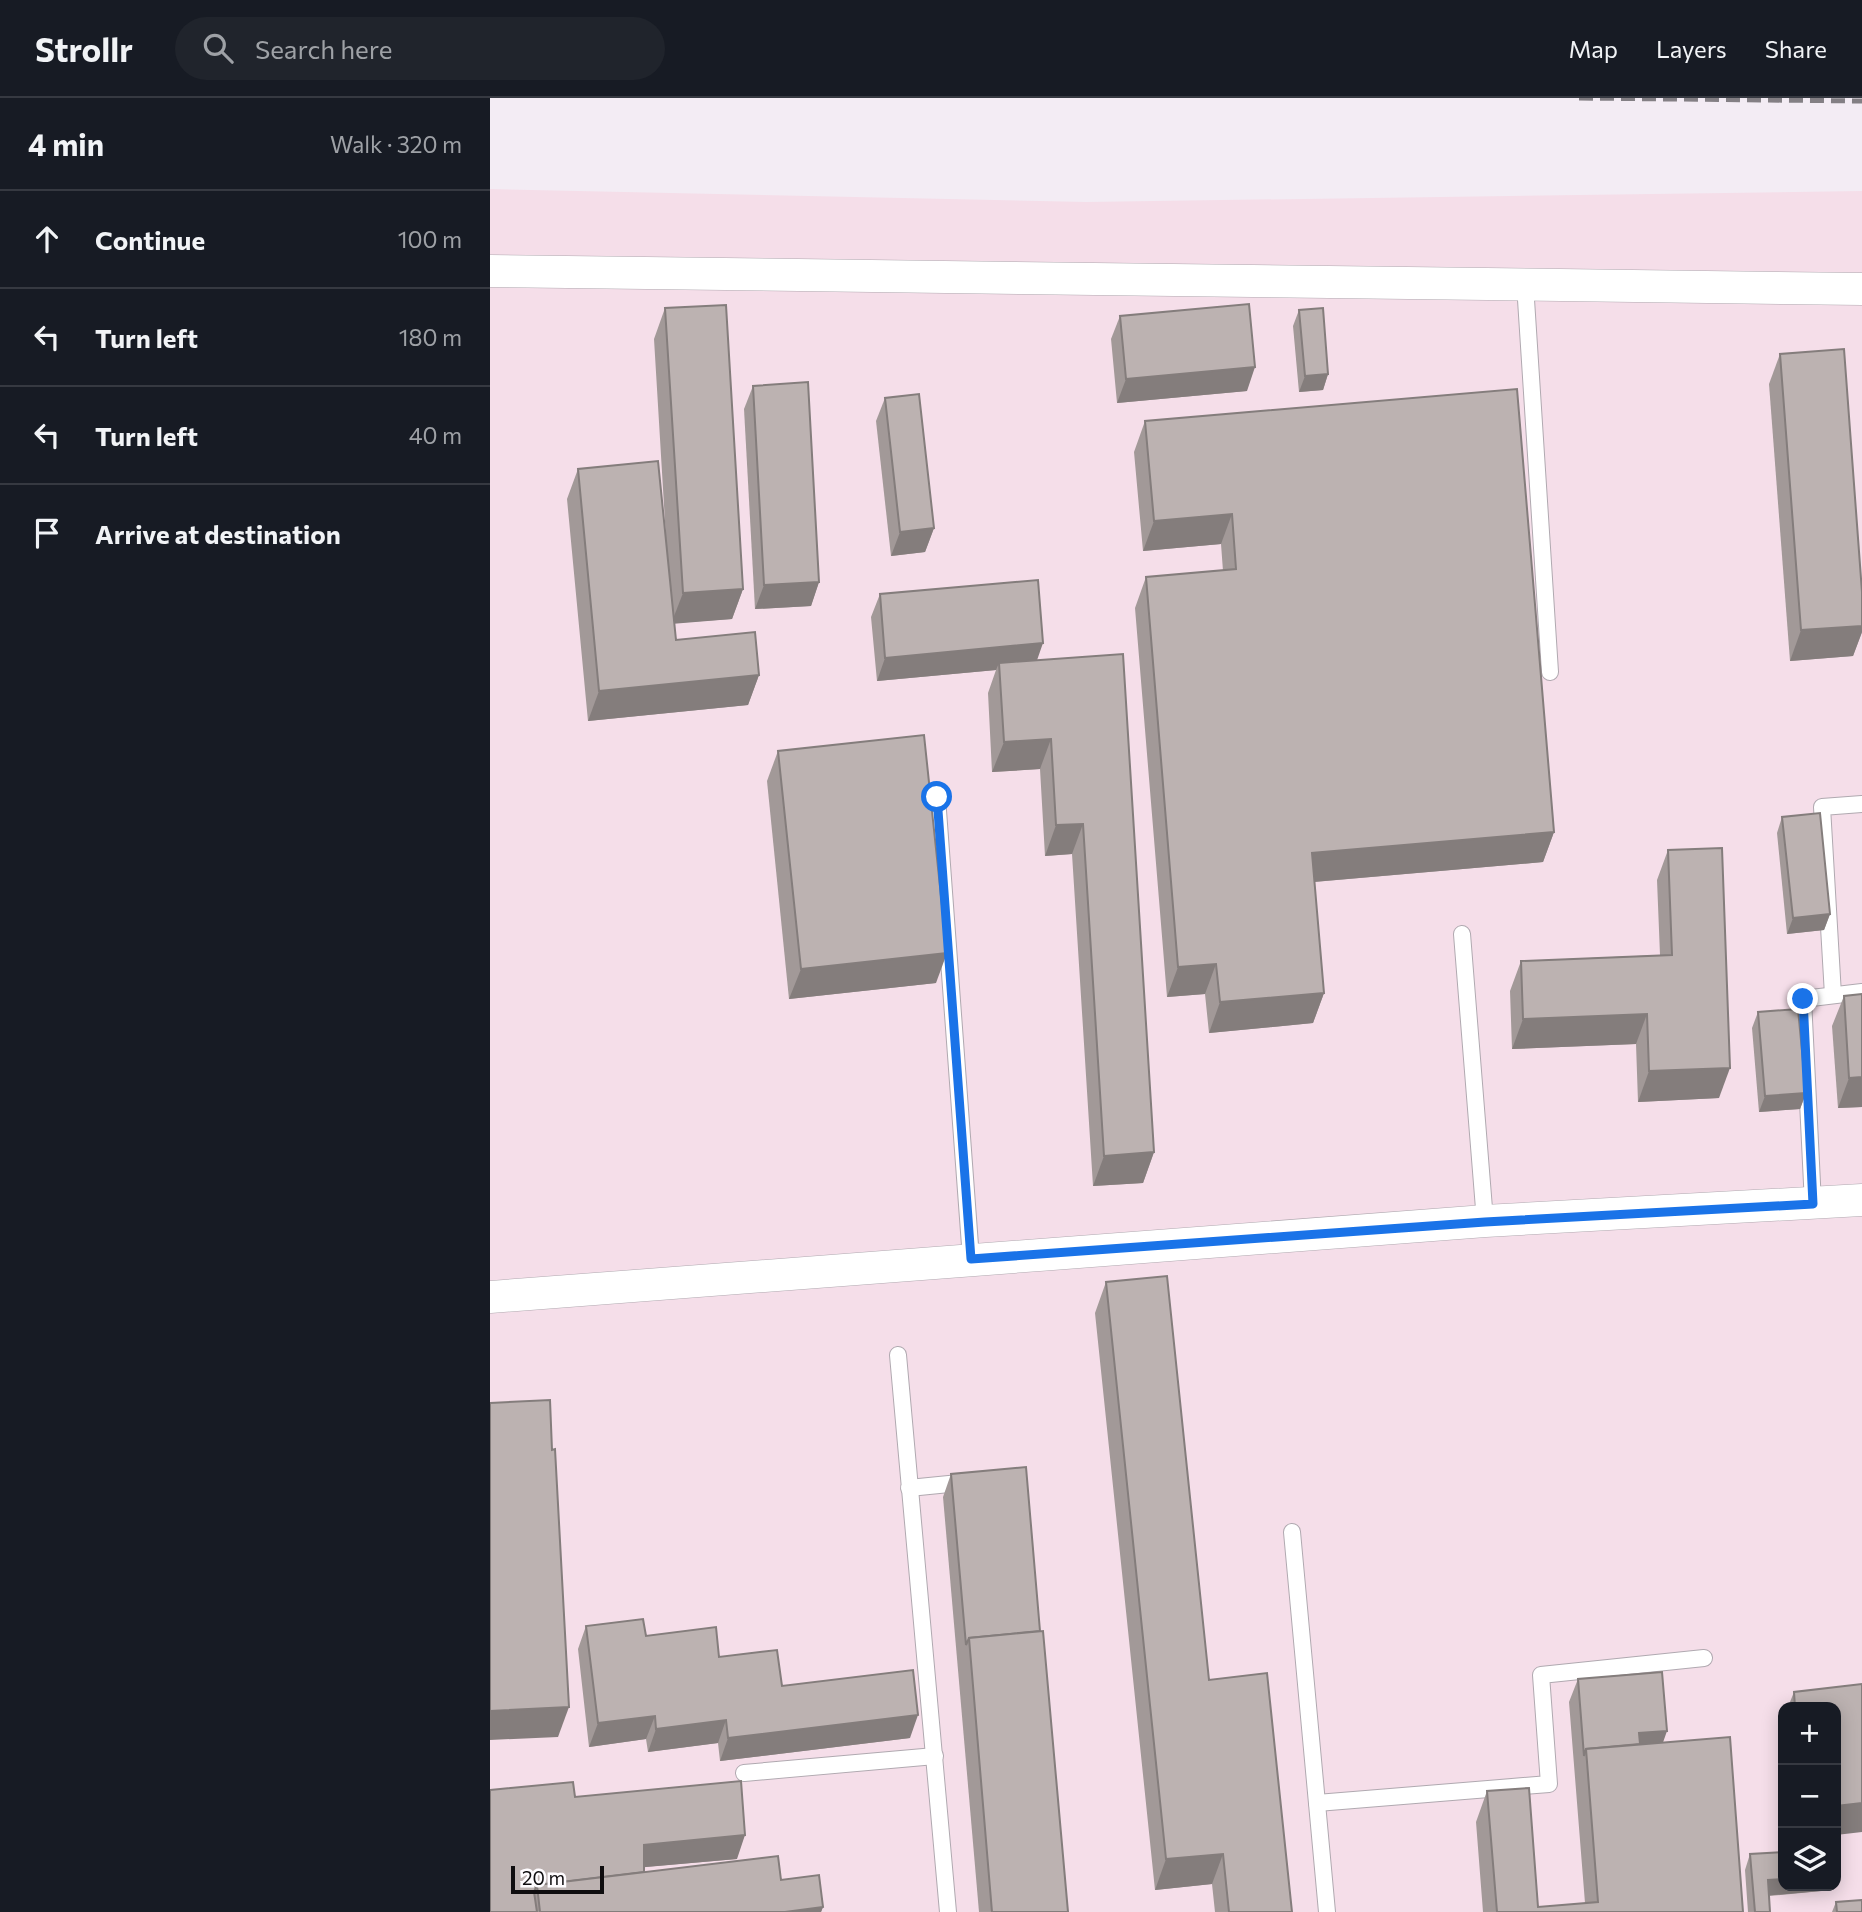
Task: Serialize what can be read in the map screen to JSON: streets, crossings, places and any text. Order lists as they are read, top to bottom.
{
  "scale_bar": "20 m",
  "page": {
    "header": "Strollr",
    "search": "Search here",
    "nav": ["Map", "Layers", "Share"],
    "heading": ["4 min", "Walk · 320 m"],
    "list": [
      ["Continue", "100 m"],
      ["Turn left", "180 m"],
      ["Turn left", "40 m"],
      "Arrive at destination"
    ],
    "map_buttons": ["+", "−"],
    "scale": "20 m"
  }
}
